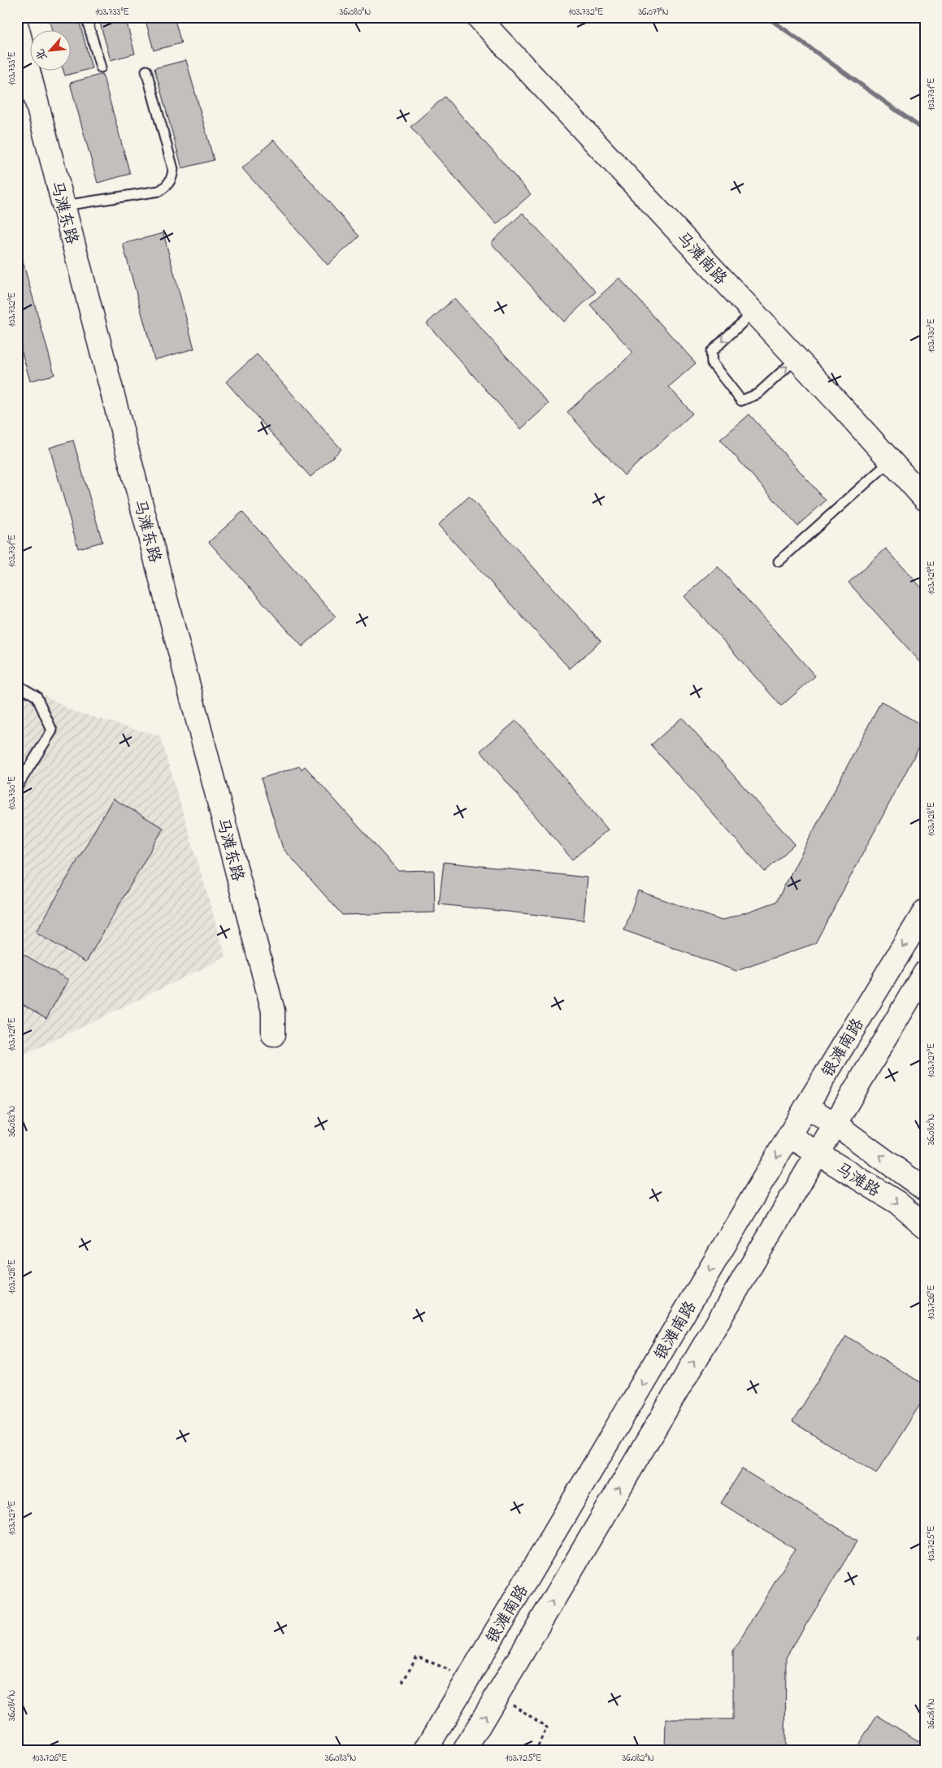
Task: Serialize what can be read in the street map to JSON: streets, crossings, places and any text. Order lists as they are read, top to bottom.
{
  "streets": {
    "main road": [
      "马滩东路",
      "马滩南路",
      "银滩南路",
      "马滩路"
    ]
  },
  "crossings": [
    ["银滩南路", "马滩路"]
  ],
  "north": "bottom left",
  "coordinates": [
    "103.733°E",
    "36.080°N",
    "103.732°E",
    "36.079°N",
    "103.731°E",
    "103.730°E",
    "103.729°E",
    "103.728°E",
    "103.727°E",
    "36.083°N",
    "103.726°E",
    "103.725°E",
    "36.084°N",
    "36.081°N",
    "36.082°N"
  ]
}
